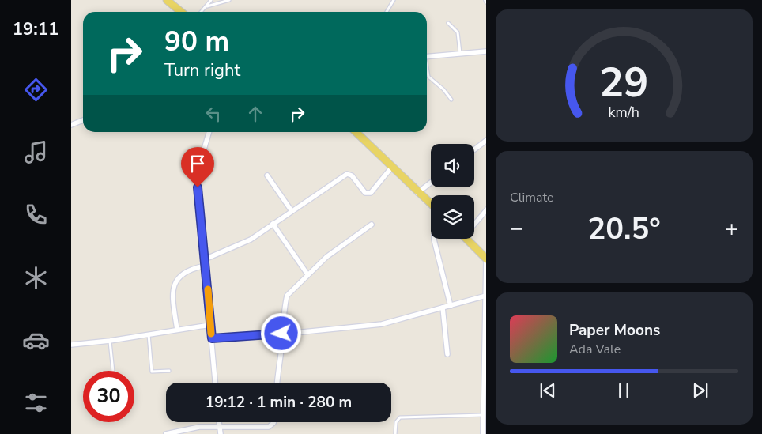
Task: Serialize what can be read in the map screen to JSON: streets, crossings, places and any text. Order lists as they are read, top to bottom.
{
  "page": {
    "tabs": "19:11",
    "turn": ["90 m", "Turn right"],
    "tile": "Climate",
    "heat": ["−", "20.5°", "+"],
    "song": ["Paper Moons", "Ada Vale"],
    "limit": "30",
    "trip": "19:12 · 1 min · 280 m",
    "gauge": ["29", "km/h"]
  }
}
